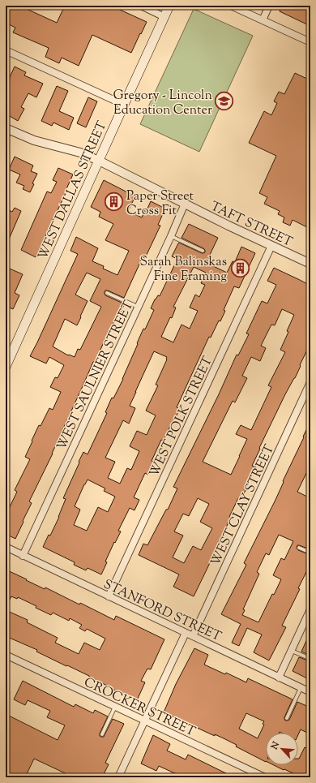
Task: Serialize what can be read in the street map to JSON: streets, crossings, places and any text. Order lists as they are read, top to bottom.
{
  "streets": {
    "main road": ["WEST DALLAS STREET"],
    "street": [
      "TAFT STREET",
      "WEST SAULNIER STREET",
      "WEST POLK STREET",
      "WEST CLAY STREET",
      "STANFORD STREET",
      "CROCKER STREET"
    ]
  },
  "crossings": [
    ["WEST DALLAS STREET", "TAFT STREET"],
    ["TAFT STREET", "WEST SAULNIER STREET"],
    ["TAFT STREET", "WEST POLK STREET"],
    ["WEST SAULNIER STREET", "STANFORD STREET"],
    ["WEST POLK STREET", "STANFORD STREET"],
    ["WEST CLAY STREET", "STANFORD STREET"]
  ],
  "places": {
    "school or university": ["Gregory - Lincoln Education Center"],
    "building": ["Paper Street Cross Fit", "Sarah Balinskas Fine Framing"]
  },
  "north": "top left"
}
